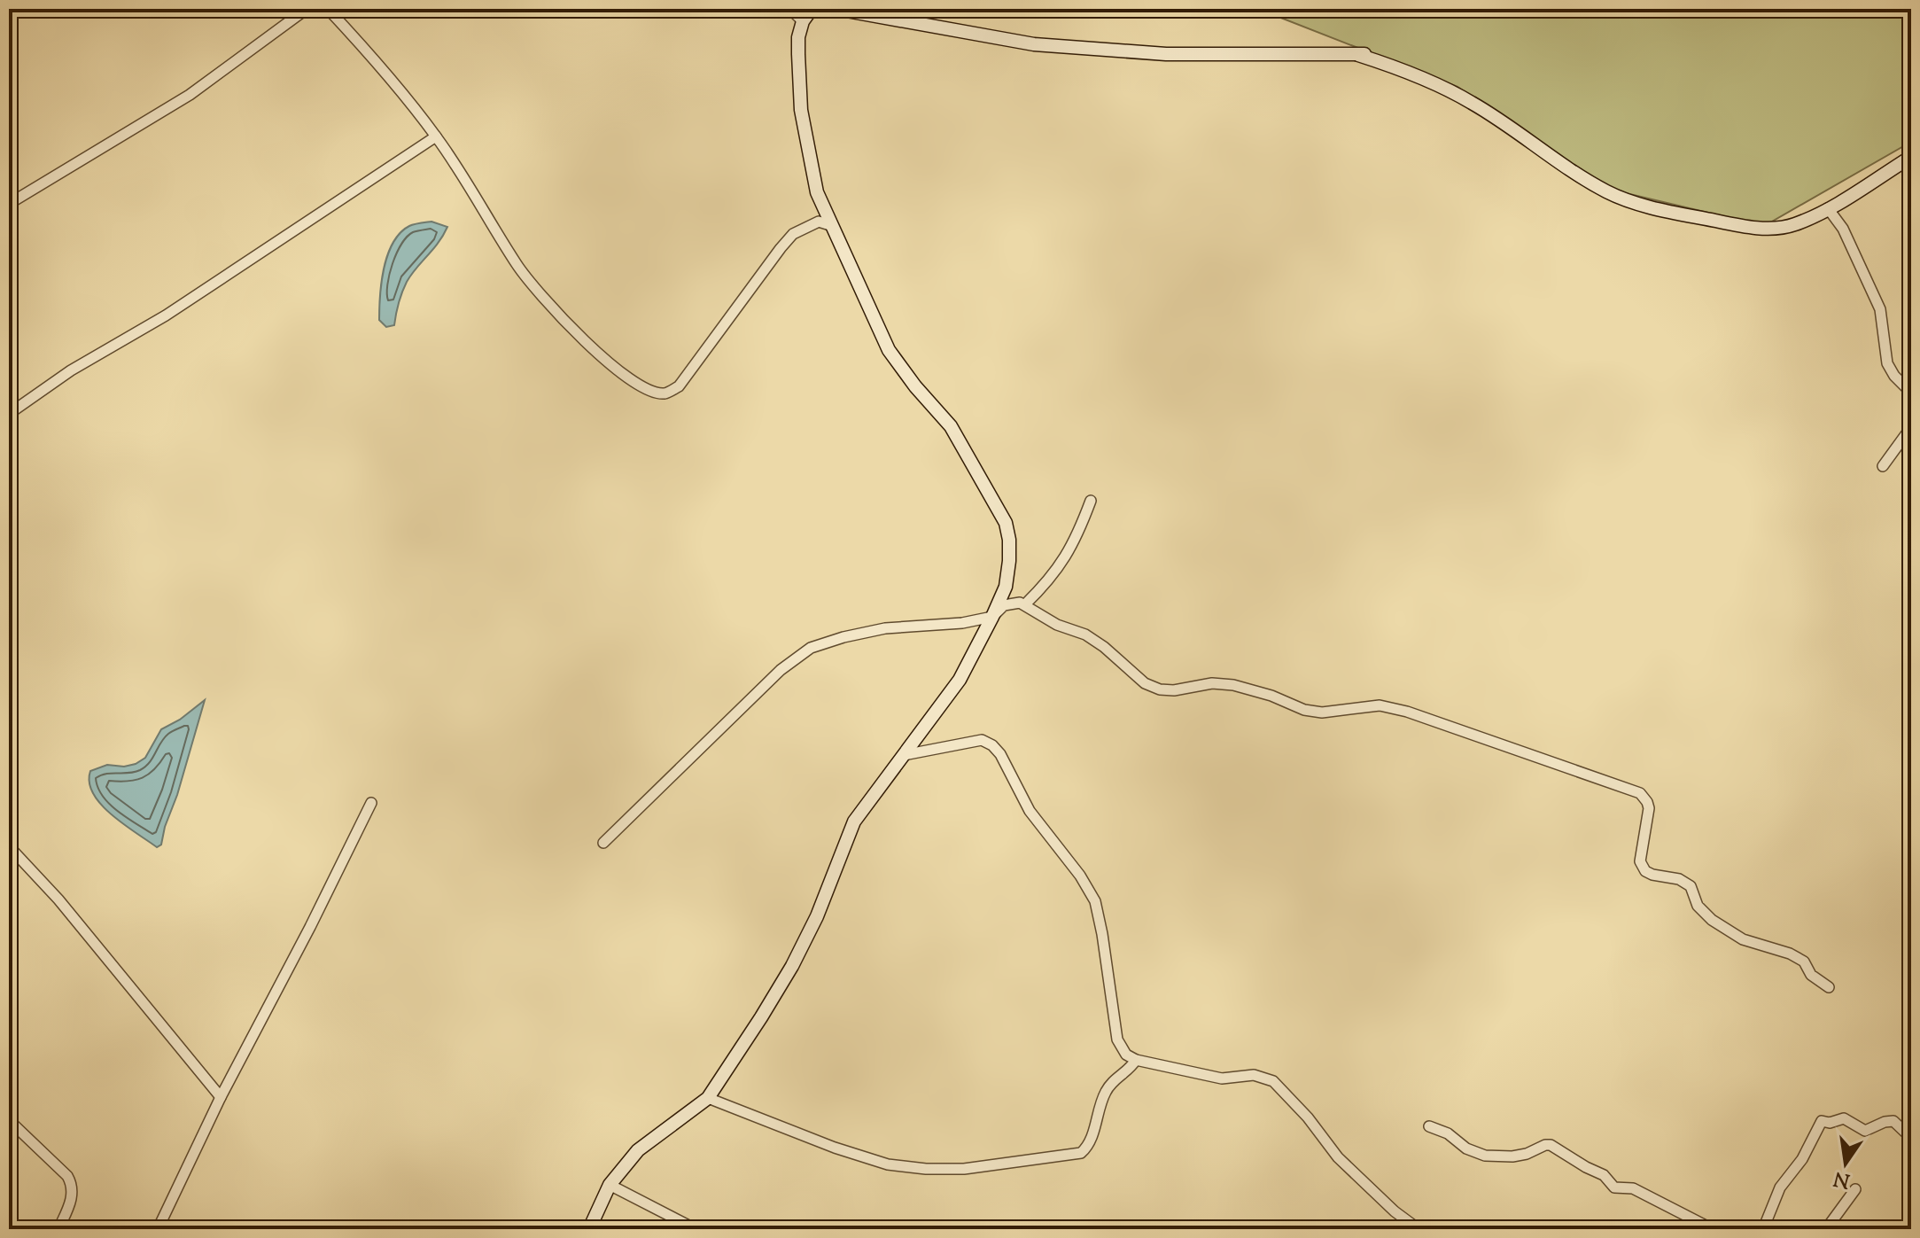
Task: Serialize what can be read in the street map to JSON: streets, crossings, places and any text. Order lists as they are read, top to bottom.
{
  "north": "bottom"
}
